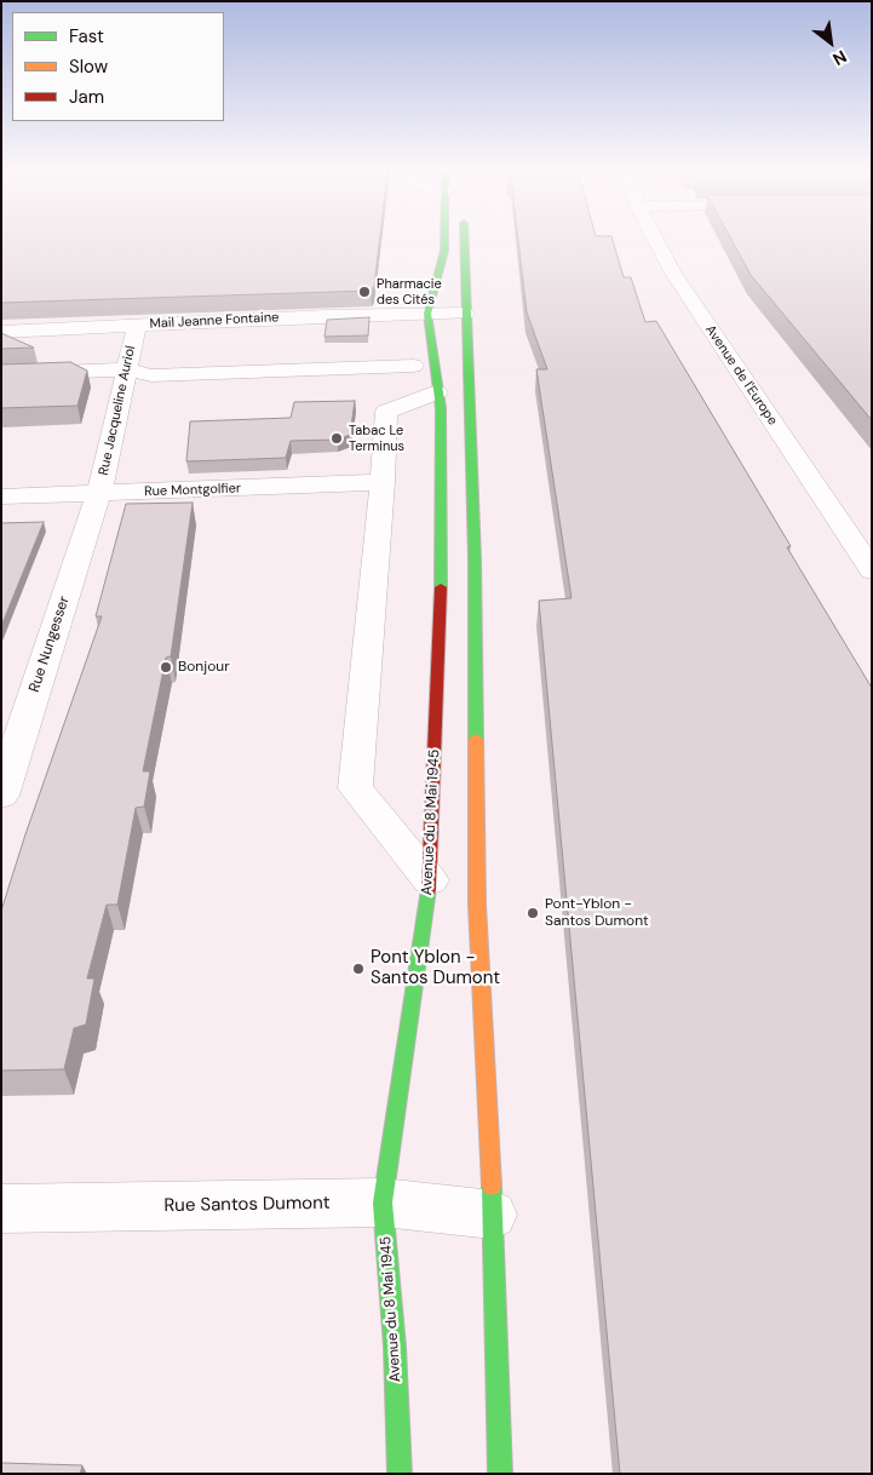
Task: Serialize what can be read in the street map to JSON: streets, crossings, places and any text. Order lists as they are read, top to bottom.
{
  "streets": {
    "main road": ["Avenue du 8 Mai 1945"],
    "street": [
      "Mail Jeanne Fontaine",
      "Avenue de l'Europe",
      "Rue Jacqueline Auriol",
      "Rue Montgolfier",
      "Rue Nungesser",
      "Rue Santos Dumont"
    ]
  },
  "crossings": [
    ["Mail Jeanne Fontaine", "Rue Jacqueline Auriol"],
    ["Mail Jeanne Fontaine", "Avenue du 8 Mai 1945"],
    ["Rue Jacqueline Auriol", "Rue Montgolfier"],
    ["Rue Jacqueline Auriol", "Rue Nungesser"],
    ["Rue Montgolfier", "Rue Nungesser"],
    ["Avenue du 8 Mai 1945", "Rue Santos Dumont"]
  ],
  "places": [
    "Pharmacie des Cités",
    "Tabac Le Terminus",
    "Bonjour",
    "Pont-Yblon - Santos Dumont",
    "Pont Yblon - Santos Dumont"
  ],
  "legend": ["Fast", "Slow", "Jam"],
  "north": "bottom right"
}
